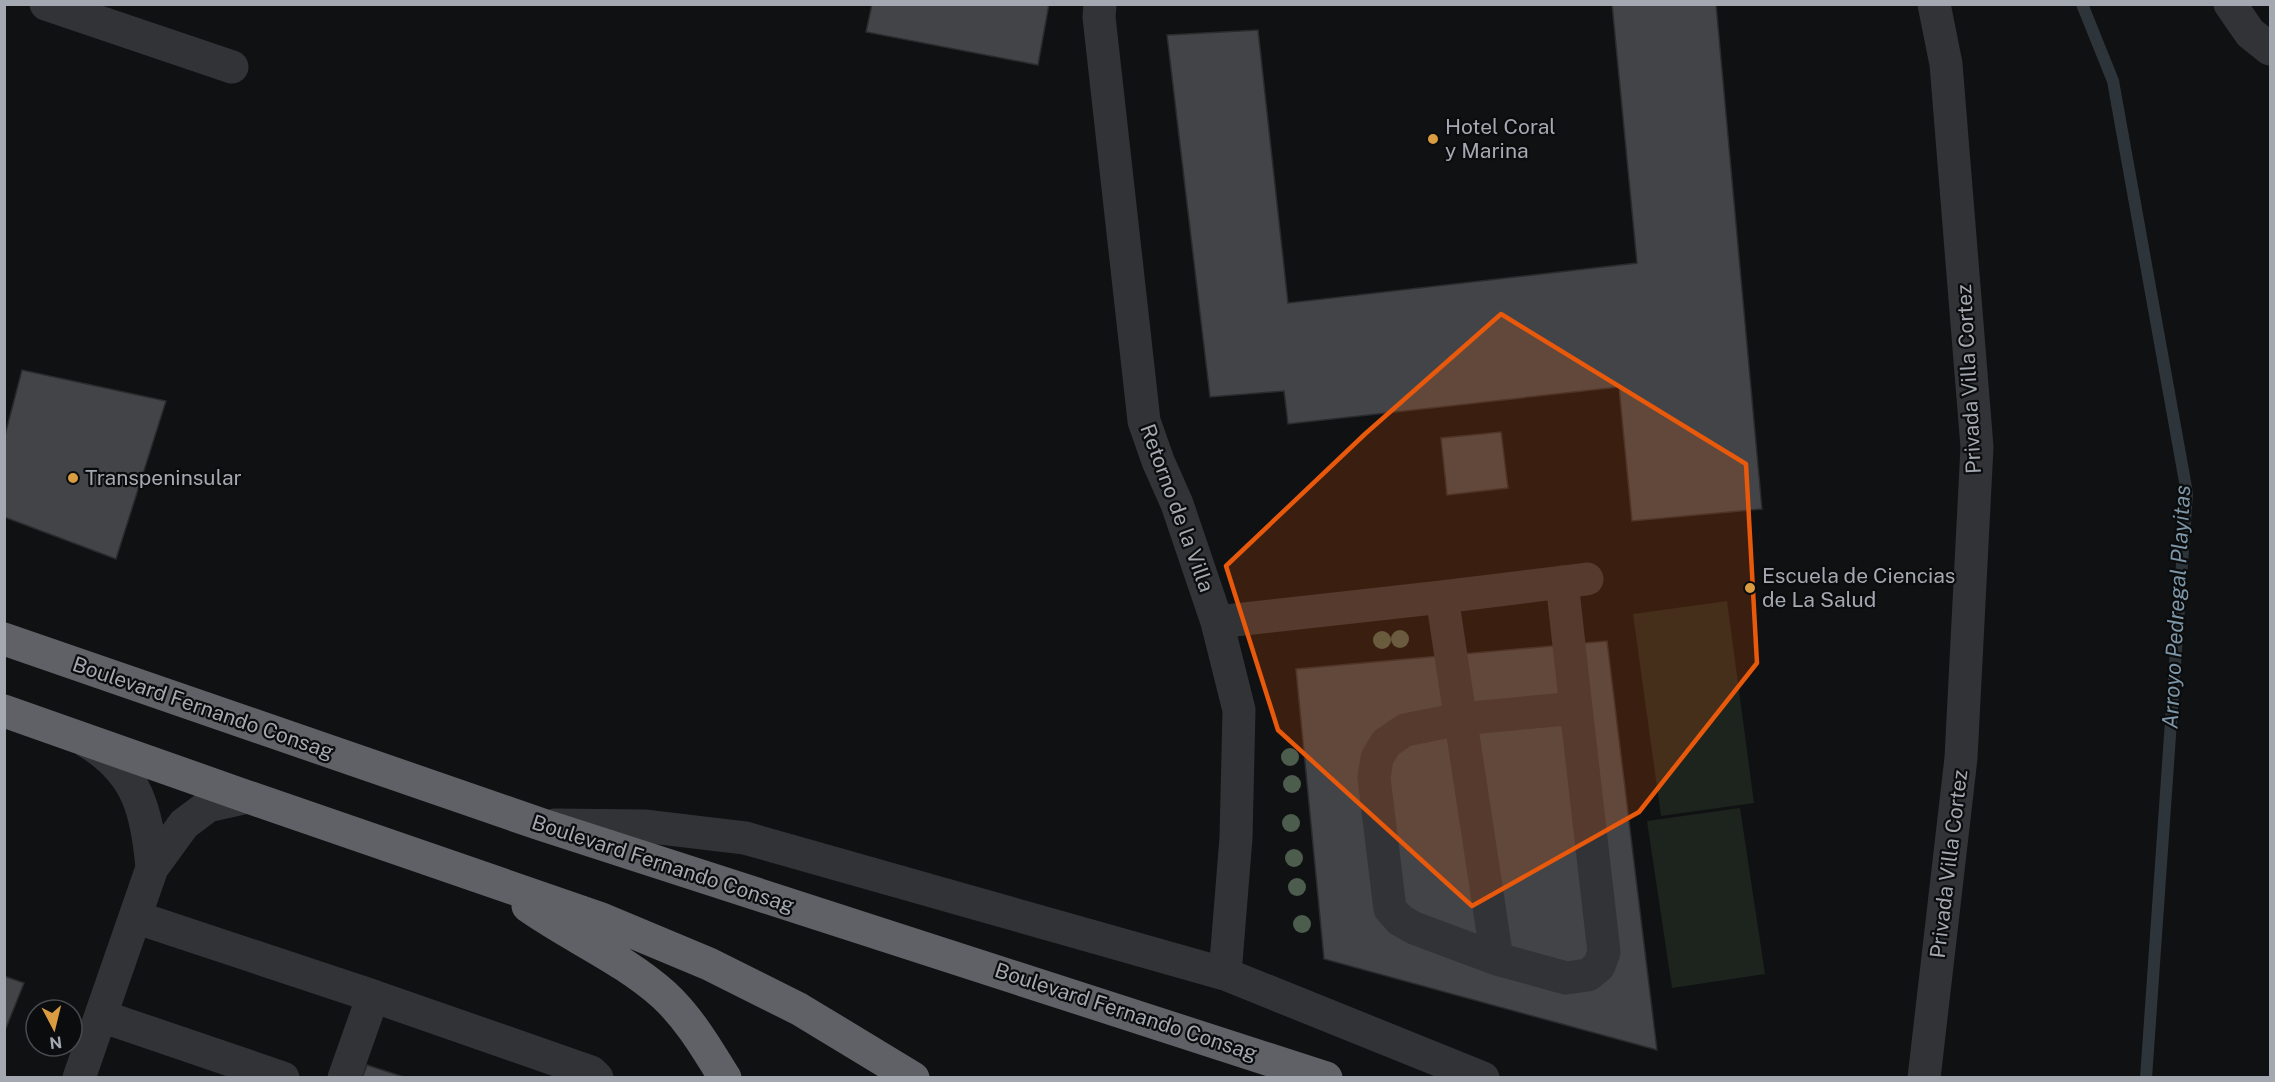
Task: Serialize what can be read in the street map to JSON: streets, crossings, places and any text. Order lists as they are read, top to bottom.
{
  "streets": {
    "highway": ["Boulevard Fernando Consag"],
    "street": ["Privada Villa Cortez", "Retorno de la Villa"]
  },
  "water": ["Arroyo Pedregal Playitas"],
  "places": ["Hotel Coral y Marina", "Transpeninsular", "Escuela de Ciencias de La Salud"],
  "north": "bottom"
}
